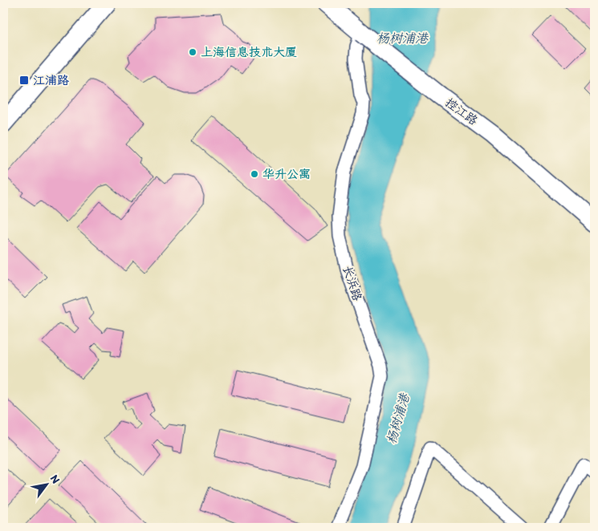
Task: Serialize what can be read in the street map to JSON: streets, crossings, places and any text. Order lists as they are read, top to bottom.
{
  "streets": {
    "main road": ["控江路"],
    "street": ["长浜路"]
  },
  "crossings": [
    ["控江路", "长浜路"]
  ],
  "water": ["杨树浦港"],
  "places": {
    "other": ["上海信息技术大厦", "华升公寓"],
    "transit": ["江浦路"]
  },
  "north": "top right"
}
